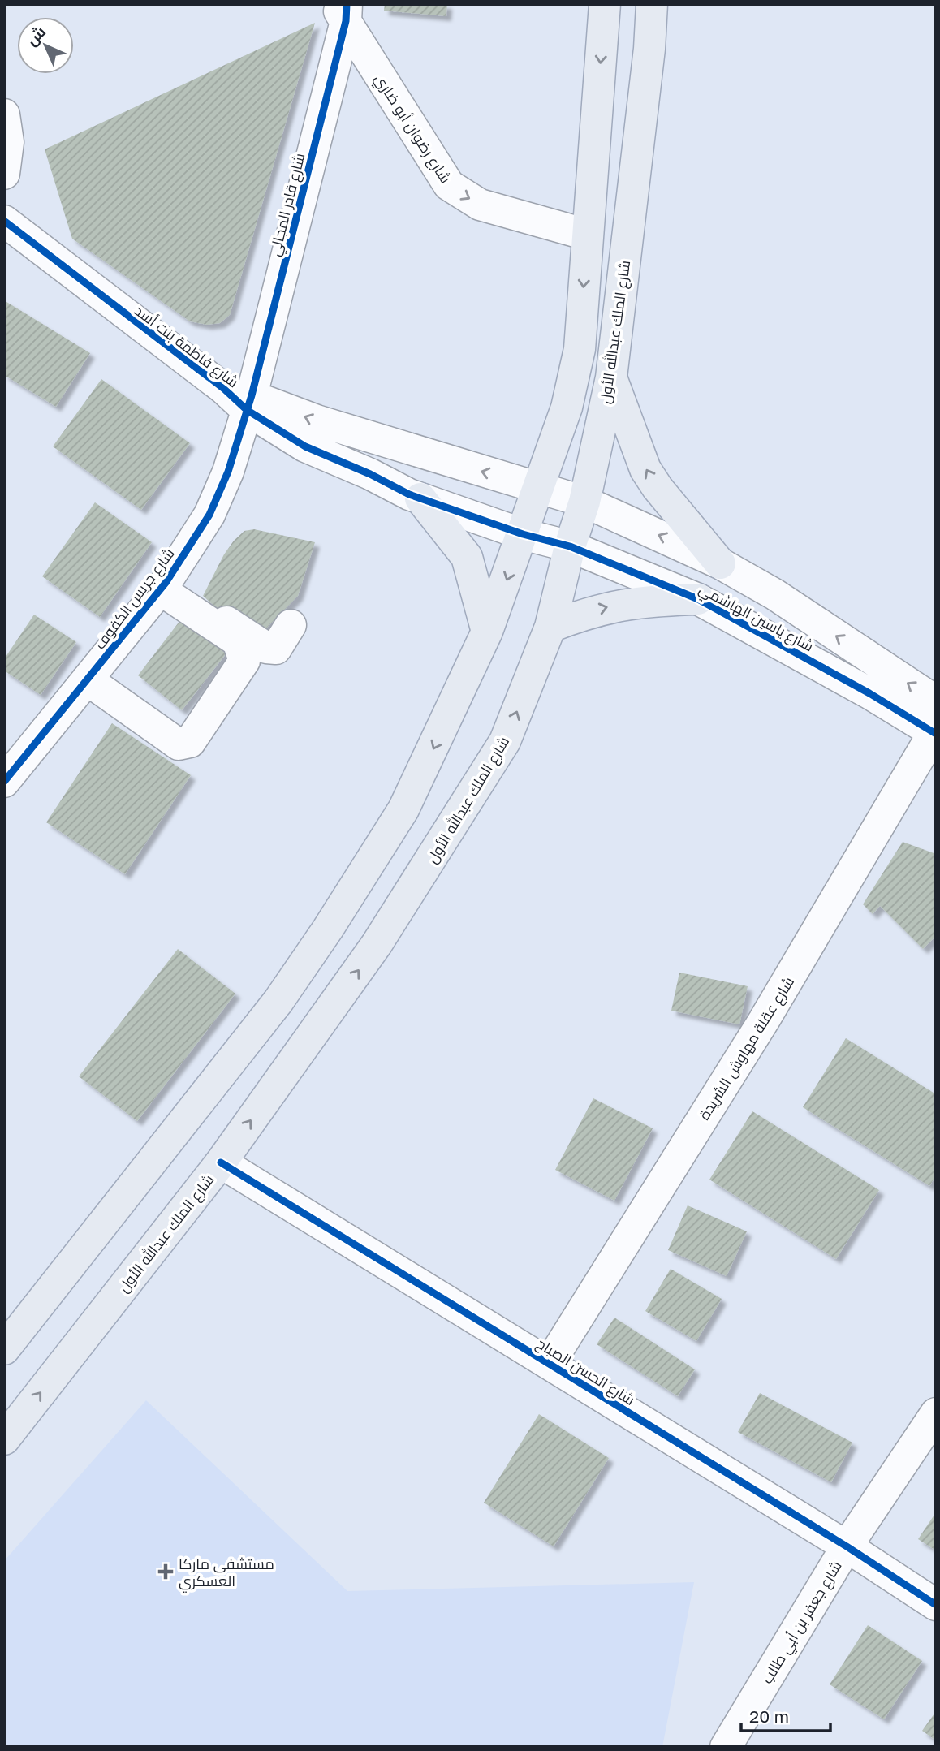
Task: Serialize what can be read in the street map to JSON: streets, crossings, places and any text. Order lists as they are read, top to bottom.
{
  "streets": {
    "main road": ["شارع الملك عبدالله الأول"],
    "street": [
      "شارع رضوان أبو ضاري",
      "شارع قادر المجالي",
      "شارع فاطمة بنت أسد",
      "شارع جريس الكفوف",
      "شارع ياسين الهاشمي",
      "شارع عقلة مهاوش الشريدة",
      "شارع الحسن الصباح",
      "شارع جعفر بن أبي طالب"
    ]
  },
  "crossings": [
    ["شارع رضوان أبو ضاري", "شارع قادر المجالي"],
    ["شارع قادر المجالي", "شارع فاطمة بنت أسد"],
    ["شارع قادر المجالي", "شارع جريس الكفوف"],
    ["شارع الملك عبدالله الأول", "شارع ياسين الهاشمي"],
    ["شارع الملك عبدالله الأول", "شارع الحسن الصباح"],
    ["شارع فاطمة بنت أسد", "شارع جريس الكفوف"],
    ["شارع فاطمة بنت أسد", "شارع ياسين الهاشمي"],
    ["شارع ياسين الهاشمي", "شارع عقلة مهاوش الشريدة"],
    ["شارع عقلة مهاوش الشريدة", "شارع الحسن الصباح"],
    ["شارع الحسن الصباح", "شارع جعفر بن أبي طالب"]
  ],
  "one_way": ["شارع رضوان أبو ضاري"],
  "places": {
    "health": ["مستشفى ماركا العسكري"]
  },
  "scale_bar": "20 m",
  "north": "top left"
}
